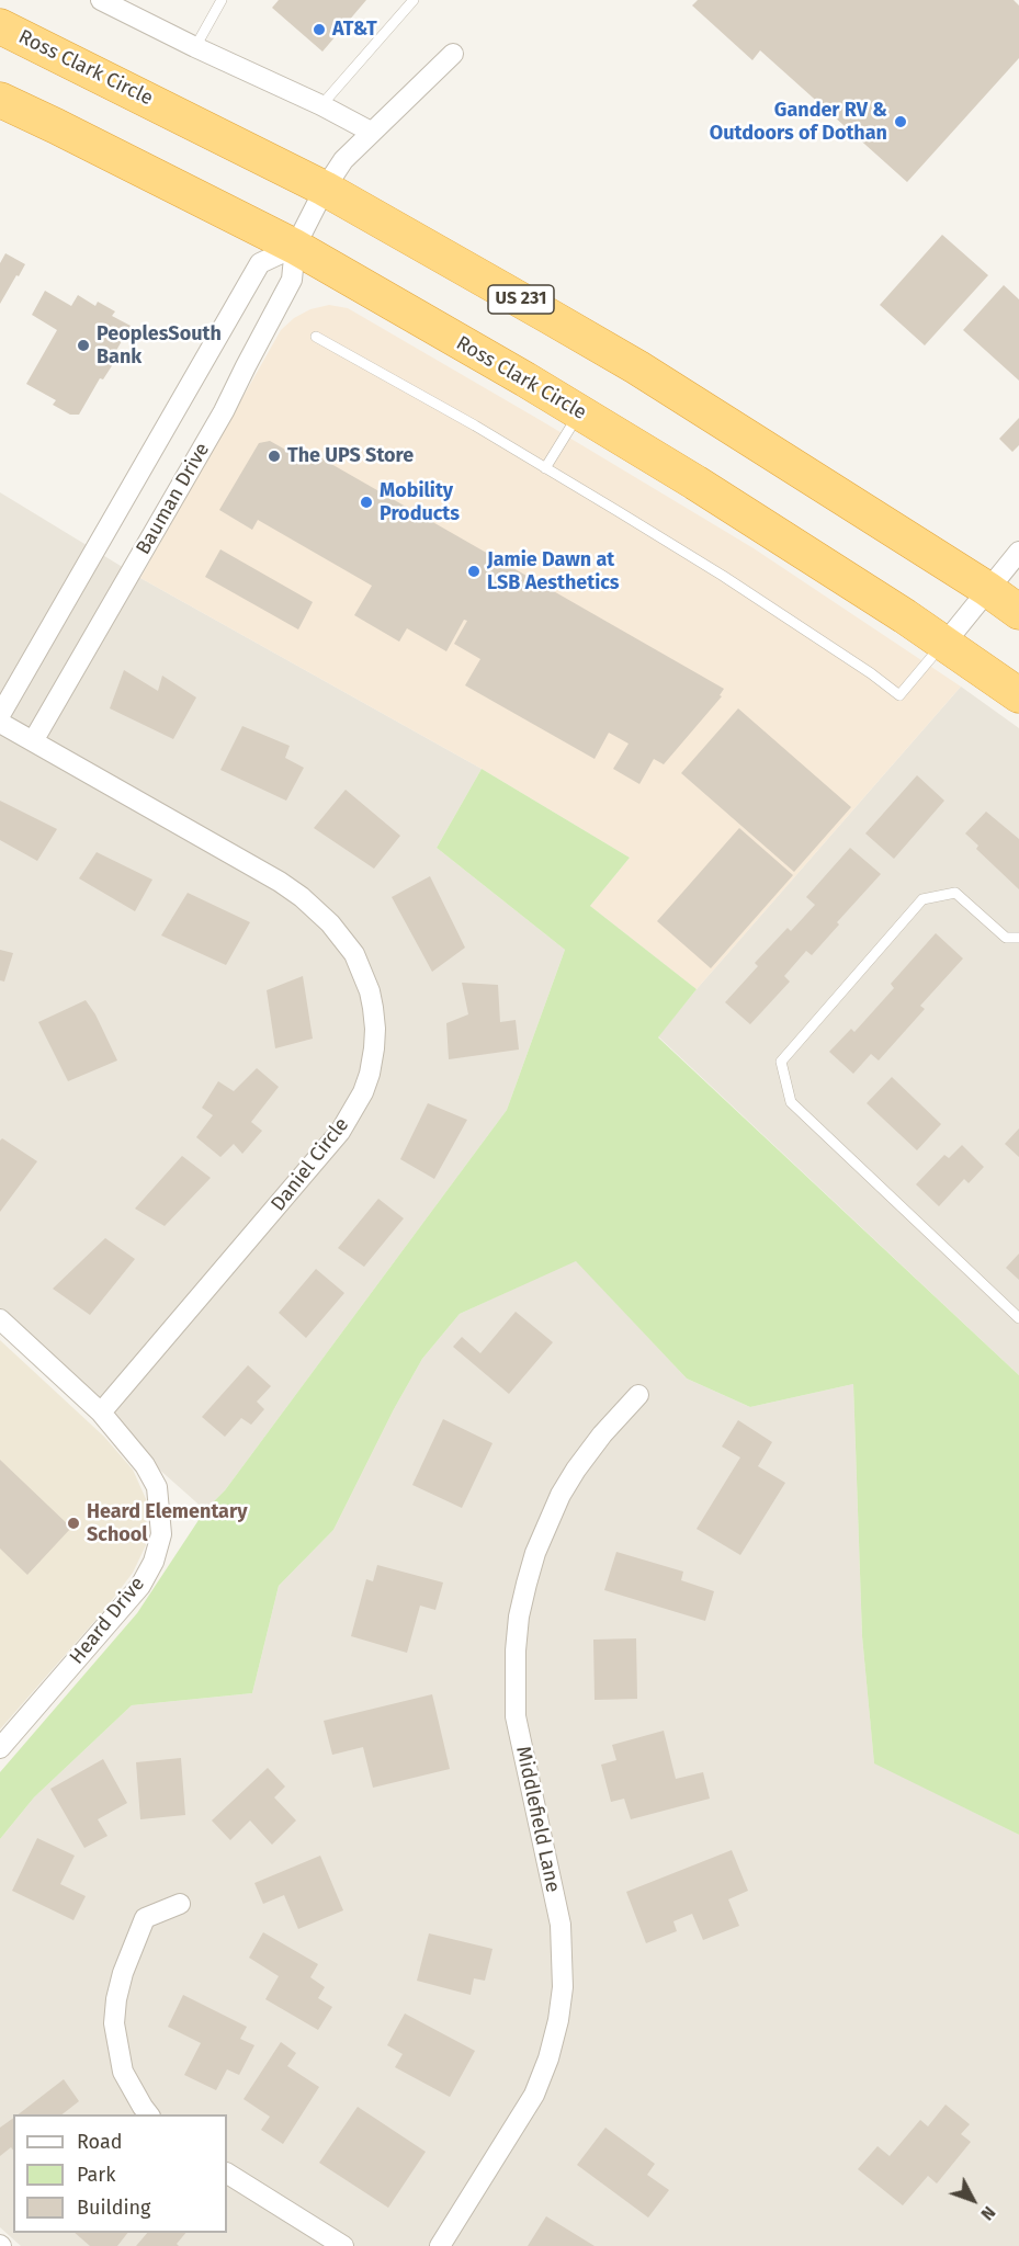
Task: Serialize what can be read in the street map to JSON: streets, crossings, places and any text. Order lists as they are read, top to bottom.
{
  "streets": {
    "highway": ["Ross Clark Circle", "US 231"],
    "street": [
      "Bauman Drive",
      "Daniel Circle",
      "Heard Drive",
      "Middlefield Lane"
    ]
  },
  "crossings": [
    ["Ross Clark Circle", "Bauman Drive"],
    ["Bauman Drive", "Daniel Circle"],
    ["Daniel Circle", "Heard Drive"]
  ],
  "places": [
    "AT&T",
    "Gander RV & Outdoors of Dothan",
    "PeoplesSouth Bank",
    "The UPS Store",
    "Mobility Products",
    "Jamie Dawn at LSB Aesthetics",
    "Heard Elementary School"
  ],
  "legend": ["Road", "Park", "Building"],
  "north": "bottom right"
}
